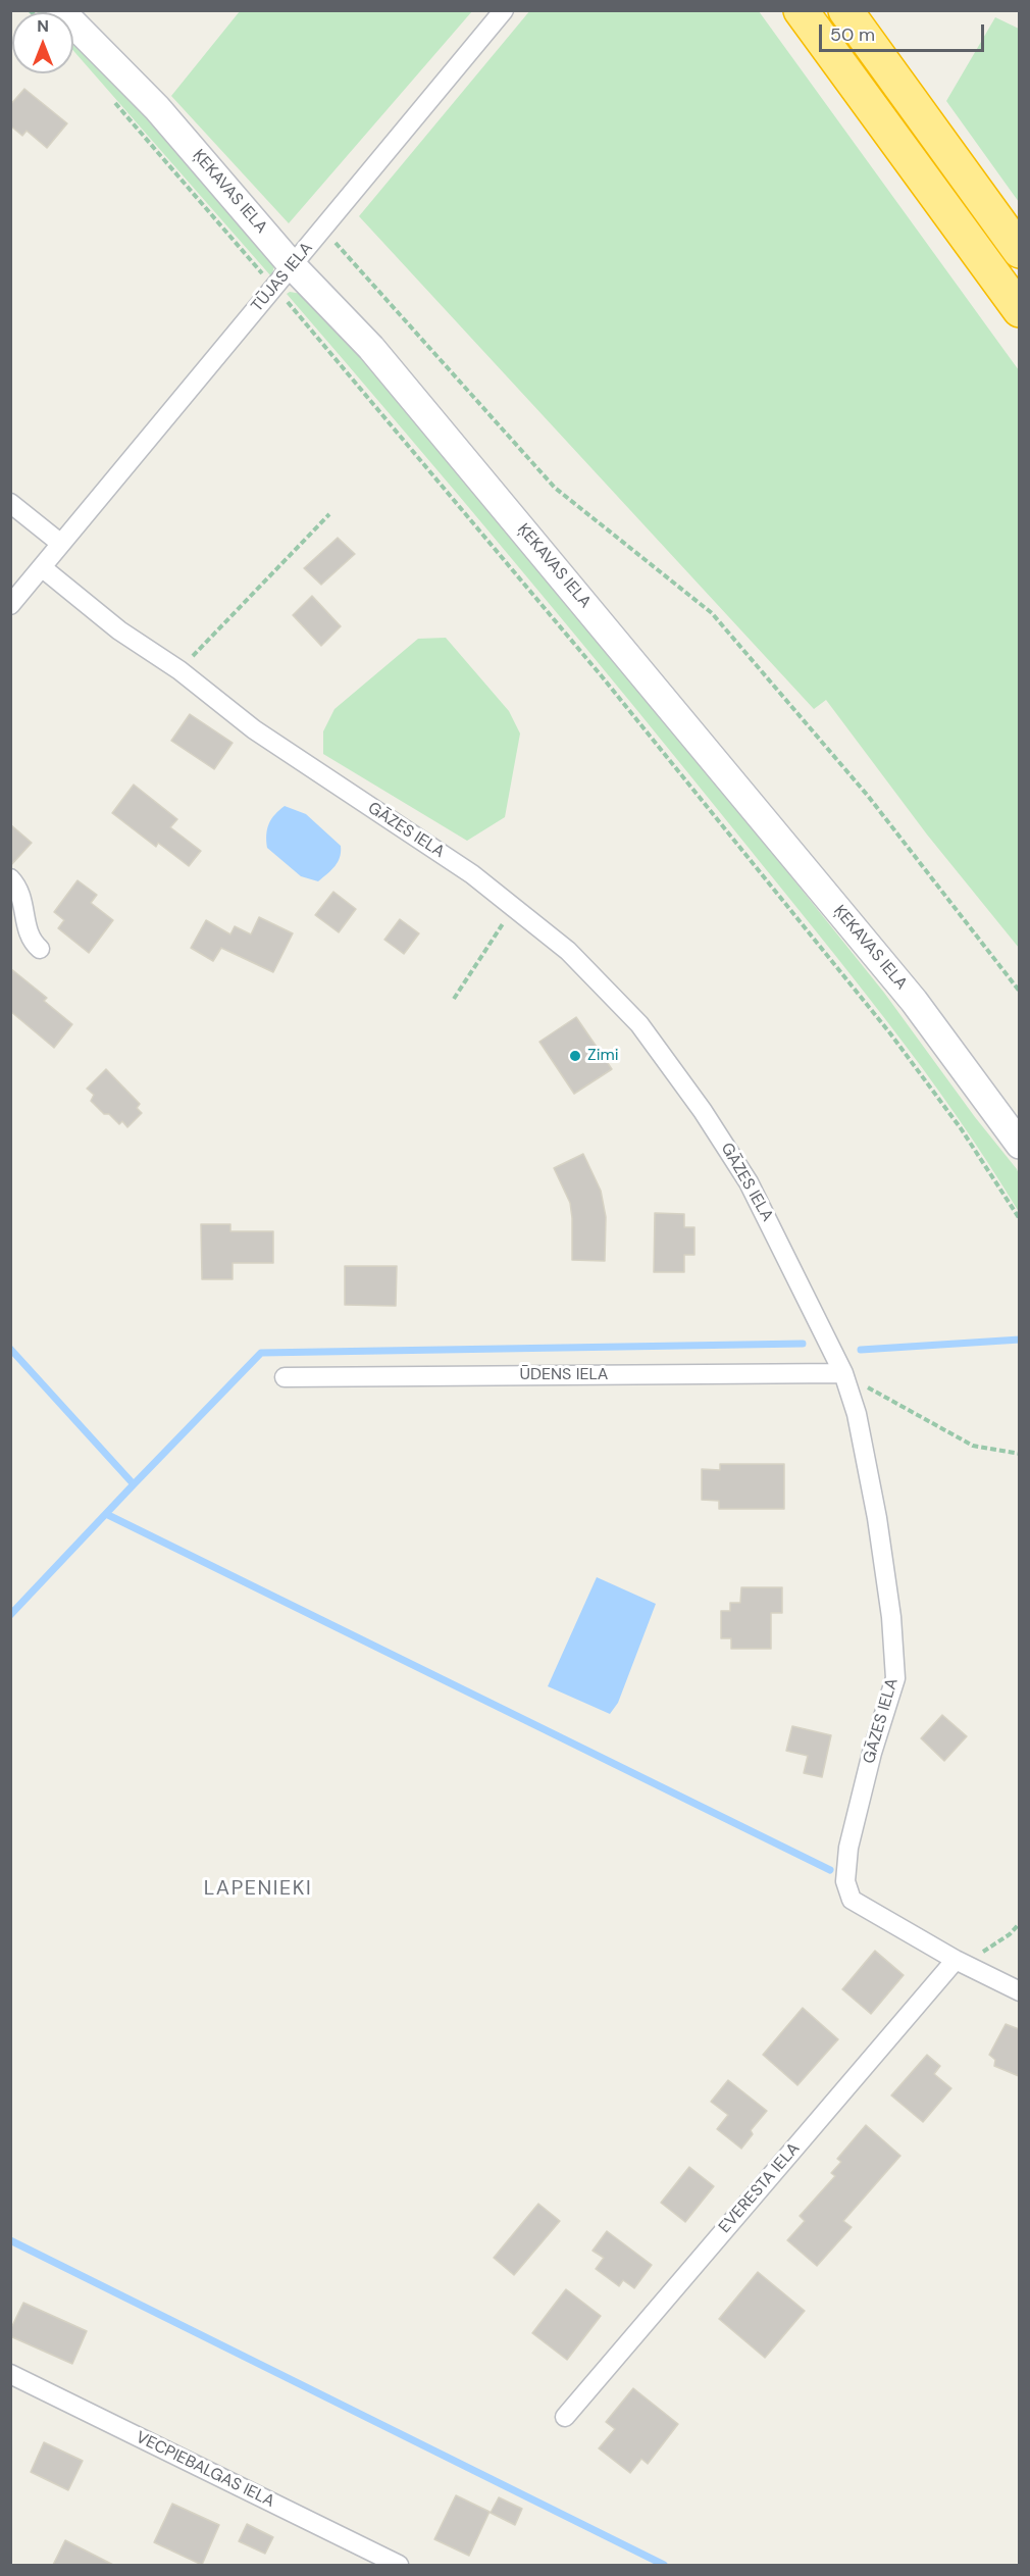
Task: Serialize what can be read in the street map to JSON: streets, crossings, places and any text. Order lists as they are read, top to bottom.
{
  "streets": {
    "main road": ["ĶEKAVAS IELA"],
    "street": [
      "TŪJAS IELA",
      "GĀZES IELA",
      "ŪDENS IELA",
      "EVERESTA IELA",
      "VECPIEBALGAS IELA"
    ]
  },
  "crossings": [
    ["ĶEKAVAS IELA", "TŪJAS IELA"],
    ["TŪJAS IELA", "GĀZES IELA"],
    ["GĀZES IELA", "ŪDENS IELA"],
    ["GĀZES IELA", "EVERESTA IELA"]
  ],
  "districts": ["LAPENIEKI"],
  "places": ["Zimi"],
  "scale_bar": "50 m",
  "north": "top"
}
